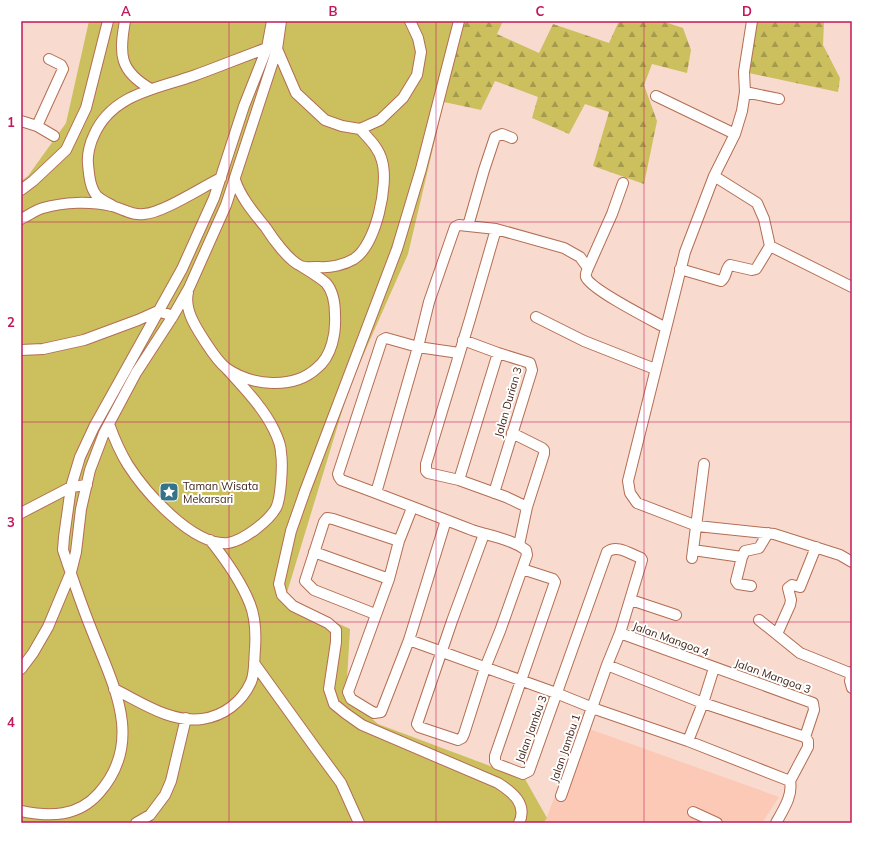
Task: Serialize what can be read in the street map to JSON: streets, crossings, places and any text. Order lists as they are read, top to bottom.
{
  "streets": {
    "street": [
      "Jalan Durian 3",
      "Jalan Mangoa 4",
      "Jalan Mangoa 3",
      "Jalan Jambu 3",
      "Jalan Jambu 1"
    ]
  },
  "crossings": [
    ["Jalan Mangoa 4", "Jalan Mangoa 3"],
    ["Jalan Mangoa 4", "Jalan Jambu 1"],
    ["Jalan Jambu 3", "Jalan Jambu 1"]
  ],
  "places": {
    "place": ["Taman Wisata Mekarsari"]
  },
  "grid": {
    "columns": [
      "A",
      "B",
      "C",
      "D"
    ],
    "rows": [
      "1",
      "2",
      "3",
      "4"
    ]
  }
}
